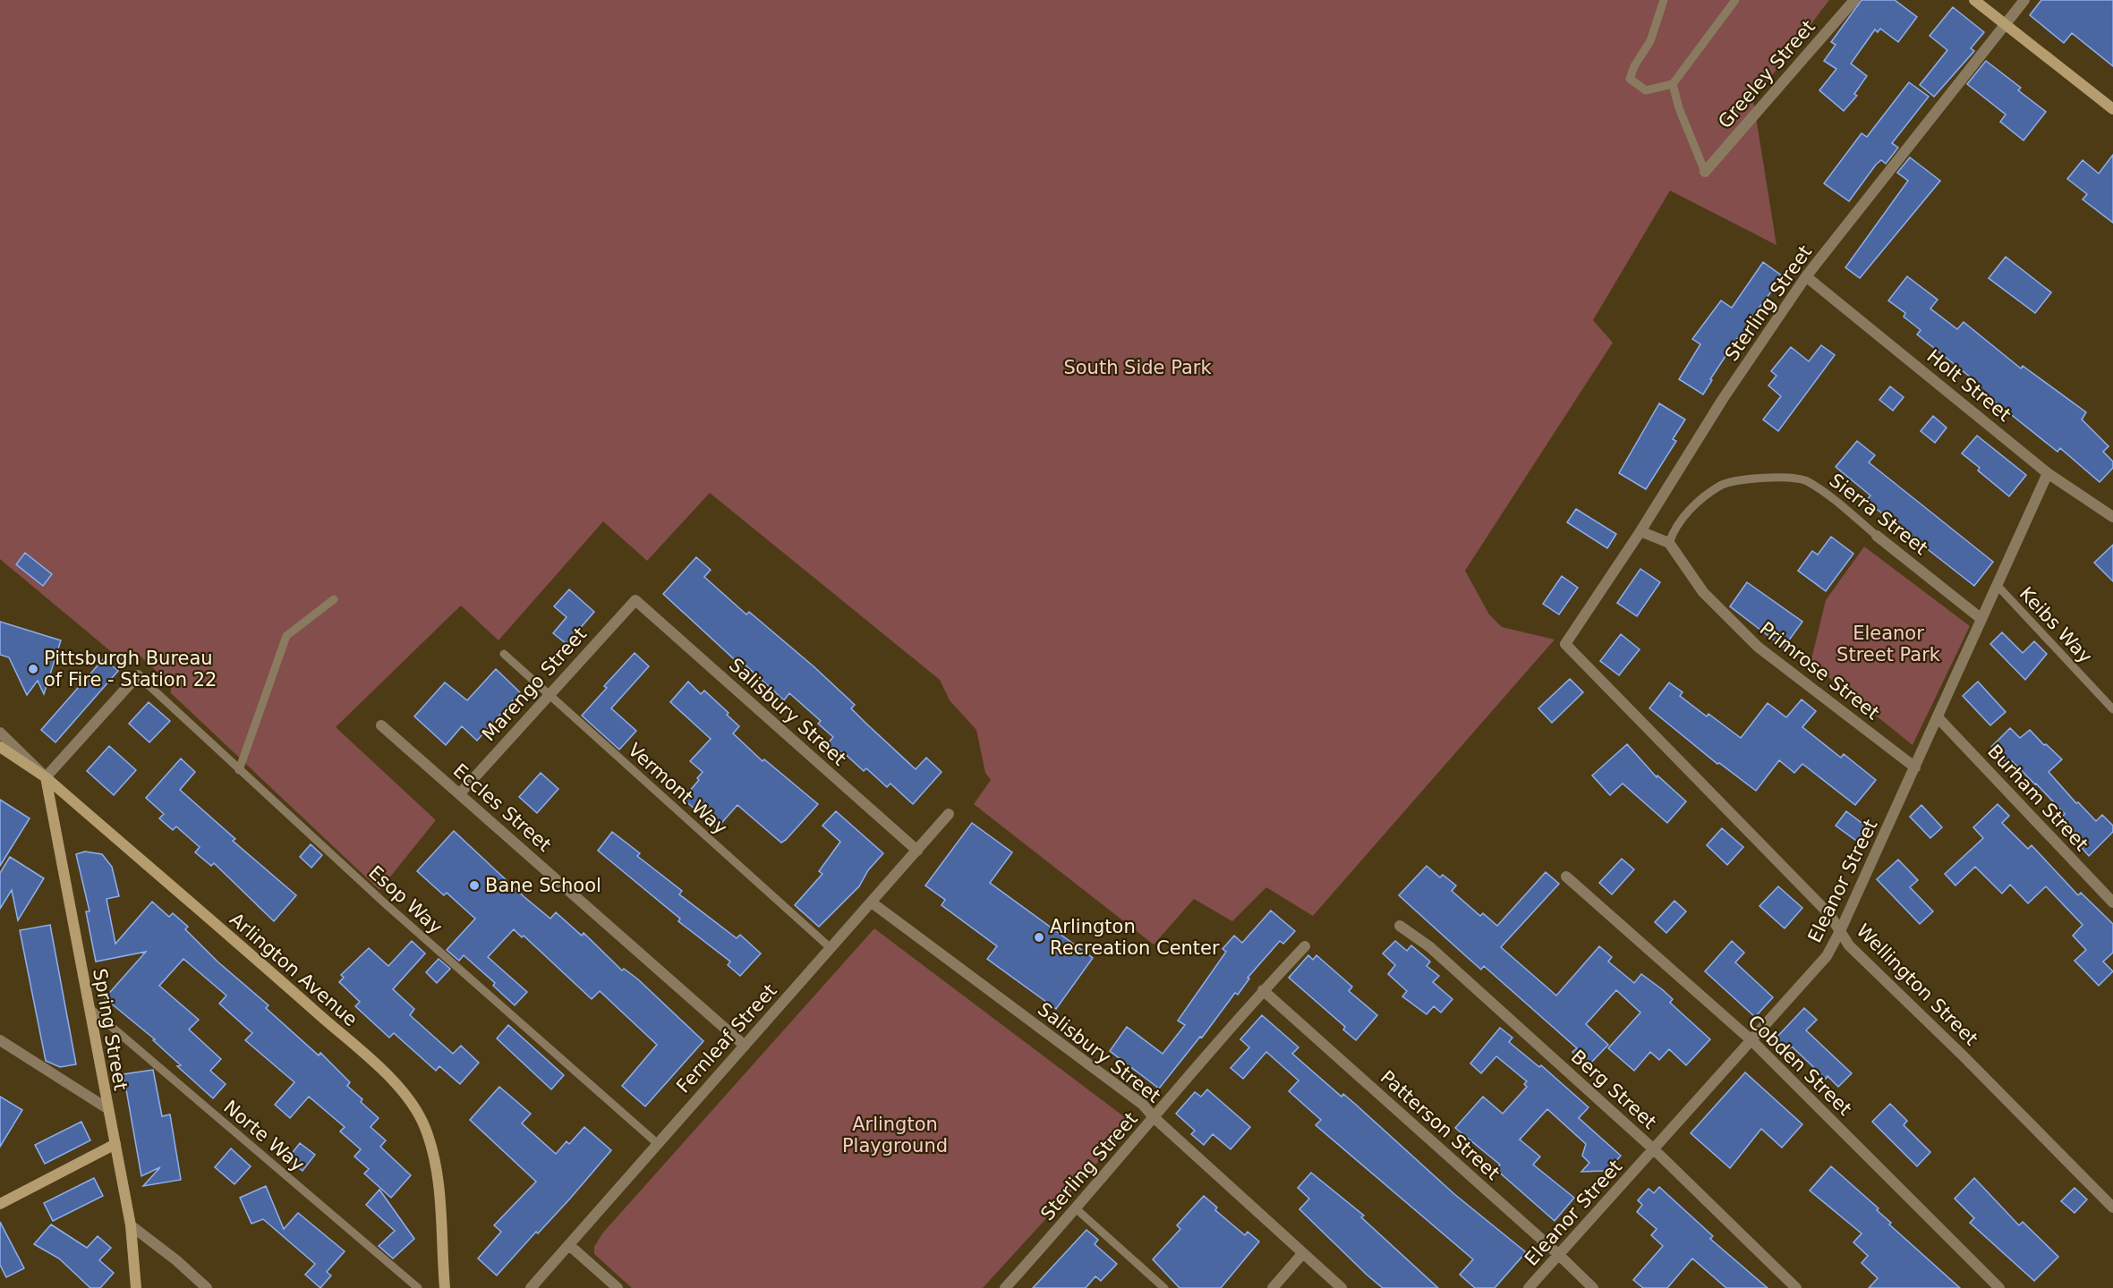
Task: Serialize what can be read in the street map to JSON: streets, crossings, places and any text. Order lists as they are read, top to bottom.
{
  "streets": {
    "street": [
      "Greeley Street",
      "Sterling Street",
      "Holt Street",
      "Sierra Street",
      "Primrose Street",
      "Marengo Street",
      "Salisbury Street",
      "Burham Street",
      "Eccles Street",
      "Eleanor Street",
      "Arlington Avenue",
      "Wellington Street",
      "Spring Street",
      "Fernleaf Street",
      "Cobden Street",
      "Berg Street",
      "Patterson Street"
    ],
    "lane": [
      "Keibs Way",
      "Vermont Way",
      "Esop Way",
      "Norte Way"
    ]
  },
  "crossings": [
    ["Sterling Street", "Holt Street"],
    ["Sterling Street", "Salisbury Street"],
    ["Sterling Street", "Wellington Street"],
    ["Sterling Street", "Patterson Street"],
    ["Holt Street", "Eleanor Street"],
    ["Sierra Street", "Primrose Street"],
    ["Sierra Street", "Eleanor Street"],
    ["Keibs Way", "Eleanor Street"],
    ["Primrose Street", "Eleanor Street"],
    ["Marengo Street", "Salisbury Street"],
    ["Marengo Street", "Vermont Way"],
    ["Marengo Street", "Eccles Street"],
    ["Salisbury Street", "Fernleaf Street"],
    ["Vermont Way", "Fernleaf Street"],
    ["Burham Street", "Eleanor Street"],
    ["Eccles Street", "Fernleaf Street"],
    ["Eleanor Street", "Wellington Street"],
    ["Eleanor Street", "Cobden Street"],
    ["Eleanor Street", "Berg Street"],
    ["Eleanor Street", "Patterson Street"],
    ["Esop Way", "Fernleaf Street"],
    ["Arlington Avenue", "Spring Street"],
    ["Spring Street", "Norte Way"]
  ],
  "parks": ["South Side Park", "Eleanor Street Park", "Arlington Playground"],
  "places": ["Pittsburgh Bureau of Fire - Station 22", "Bane School", "Arlington Recreation Center"]
}
